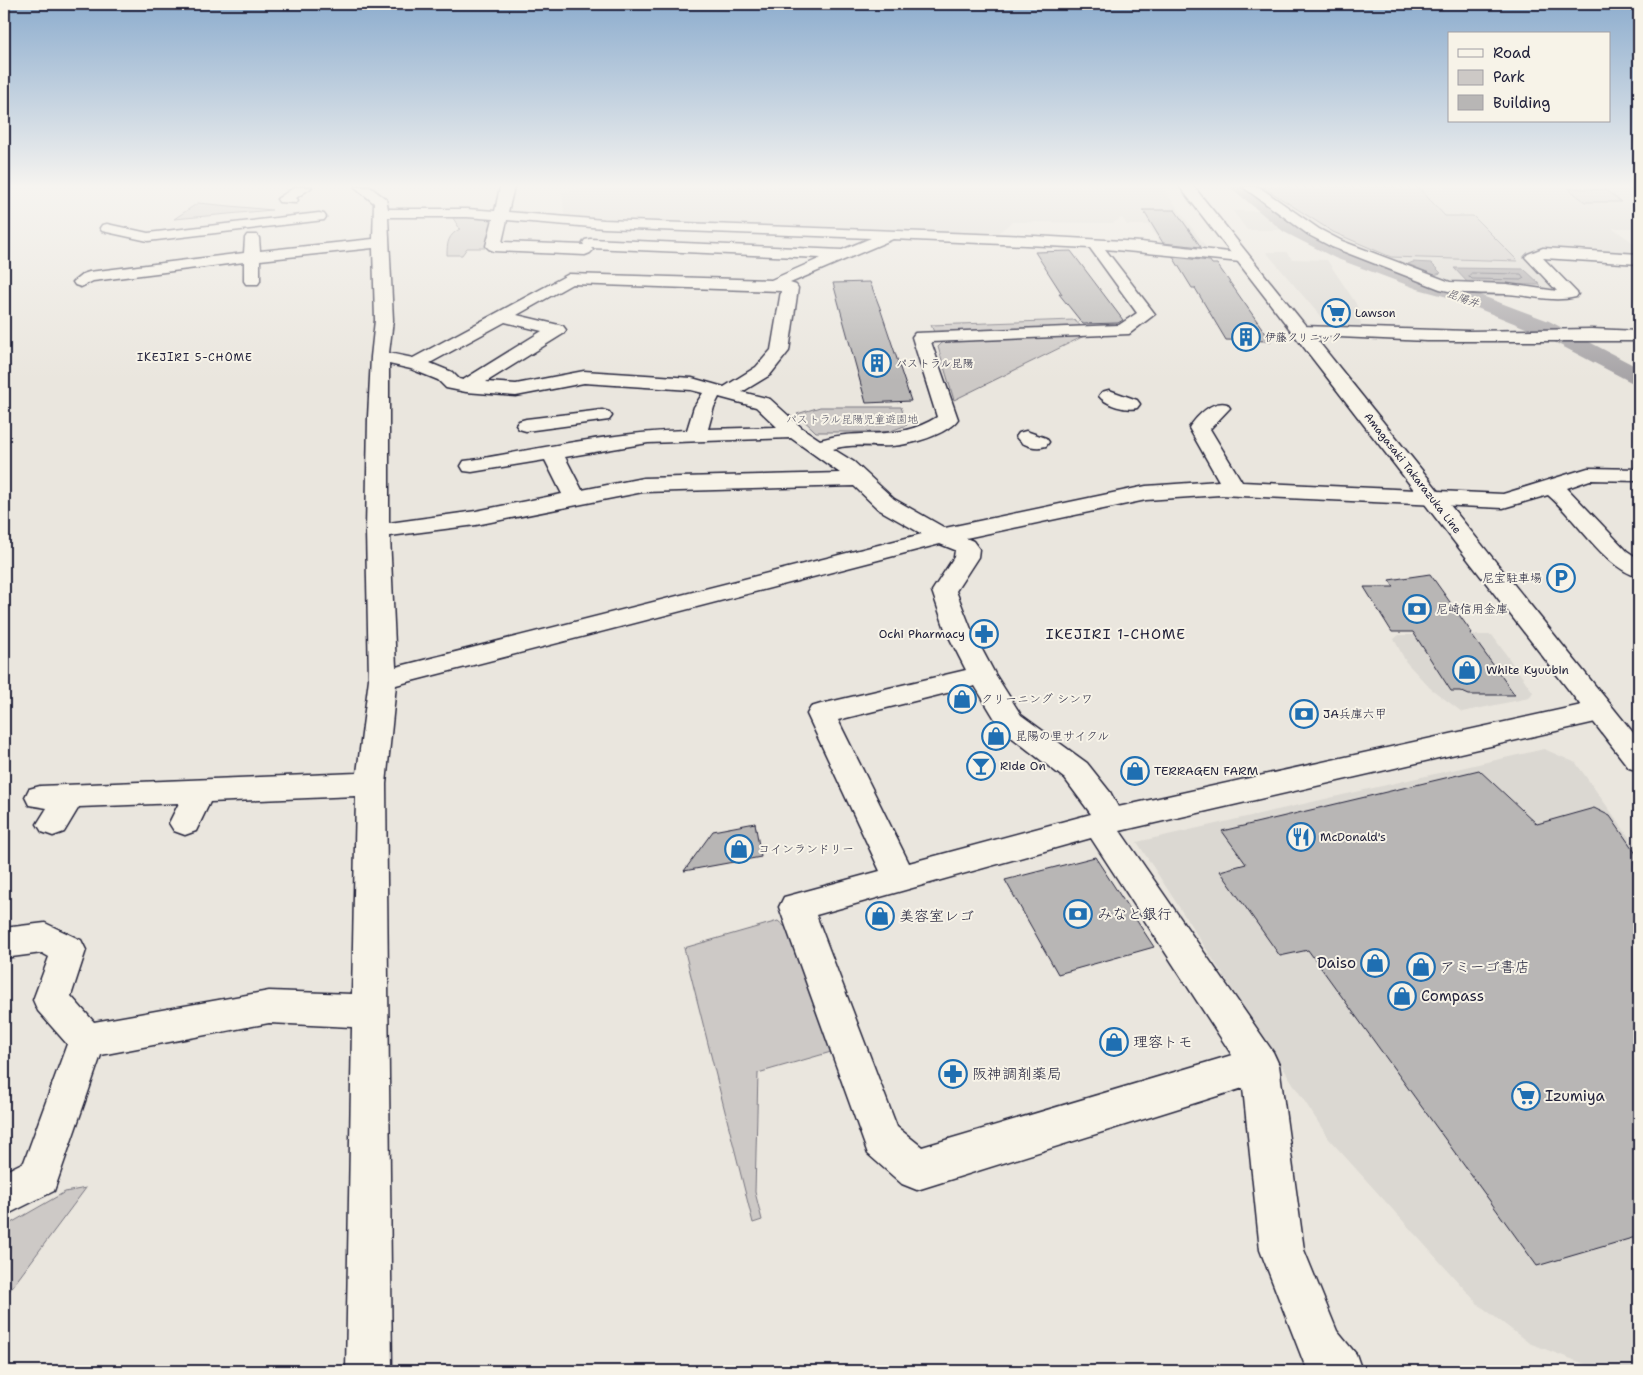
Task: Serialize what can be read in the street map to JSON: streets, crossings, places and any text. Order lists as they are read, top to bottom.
{
  "streets": {
    "street": ["Amagasaki Takarazuka Line"]
  },
  "districts": ["IKEJIRI 5-CHOME", "IKEJIRI 1-CHOME"],
  "water": ["昆陽井"],
  "parks": ["パストラル昆陽児童遊園地"],
  "places": {
    "supermarket": ["Lawson", "Izumiya"],
    "building": ["伊藤クリニック", "パストラル昆陽"],
    "parking": ["尼宝駐車場"],
    "bank": ["尼崎信用金庫", "JA兵庫六甲", "みなと銀行"],
    "pharmacy": ["Ochi Pharmacy", "阪神調剤薬局"],
    "shop": [
      "White Kyuubin",
      "クリーニング シンワ",
      "昆陽の里サイクル",
      "TERRAGEN FARM",
      "コインランドリー",
      "美容室レゴ",
      "Daiso",
      "アミーゴ書店",
      "Compass",
      "理容トモ"
    ],
    "bar": ["Ride On"],
    "restaurant": ["McDonald's"]
  },
  "legend": ["Road", "Park", "Building"]
}
